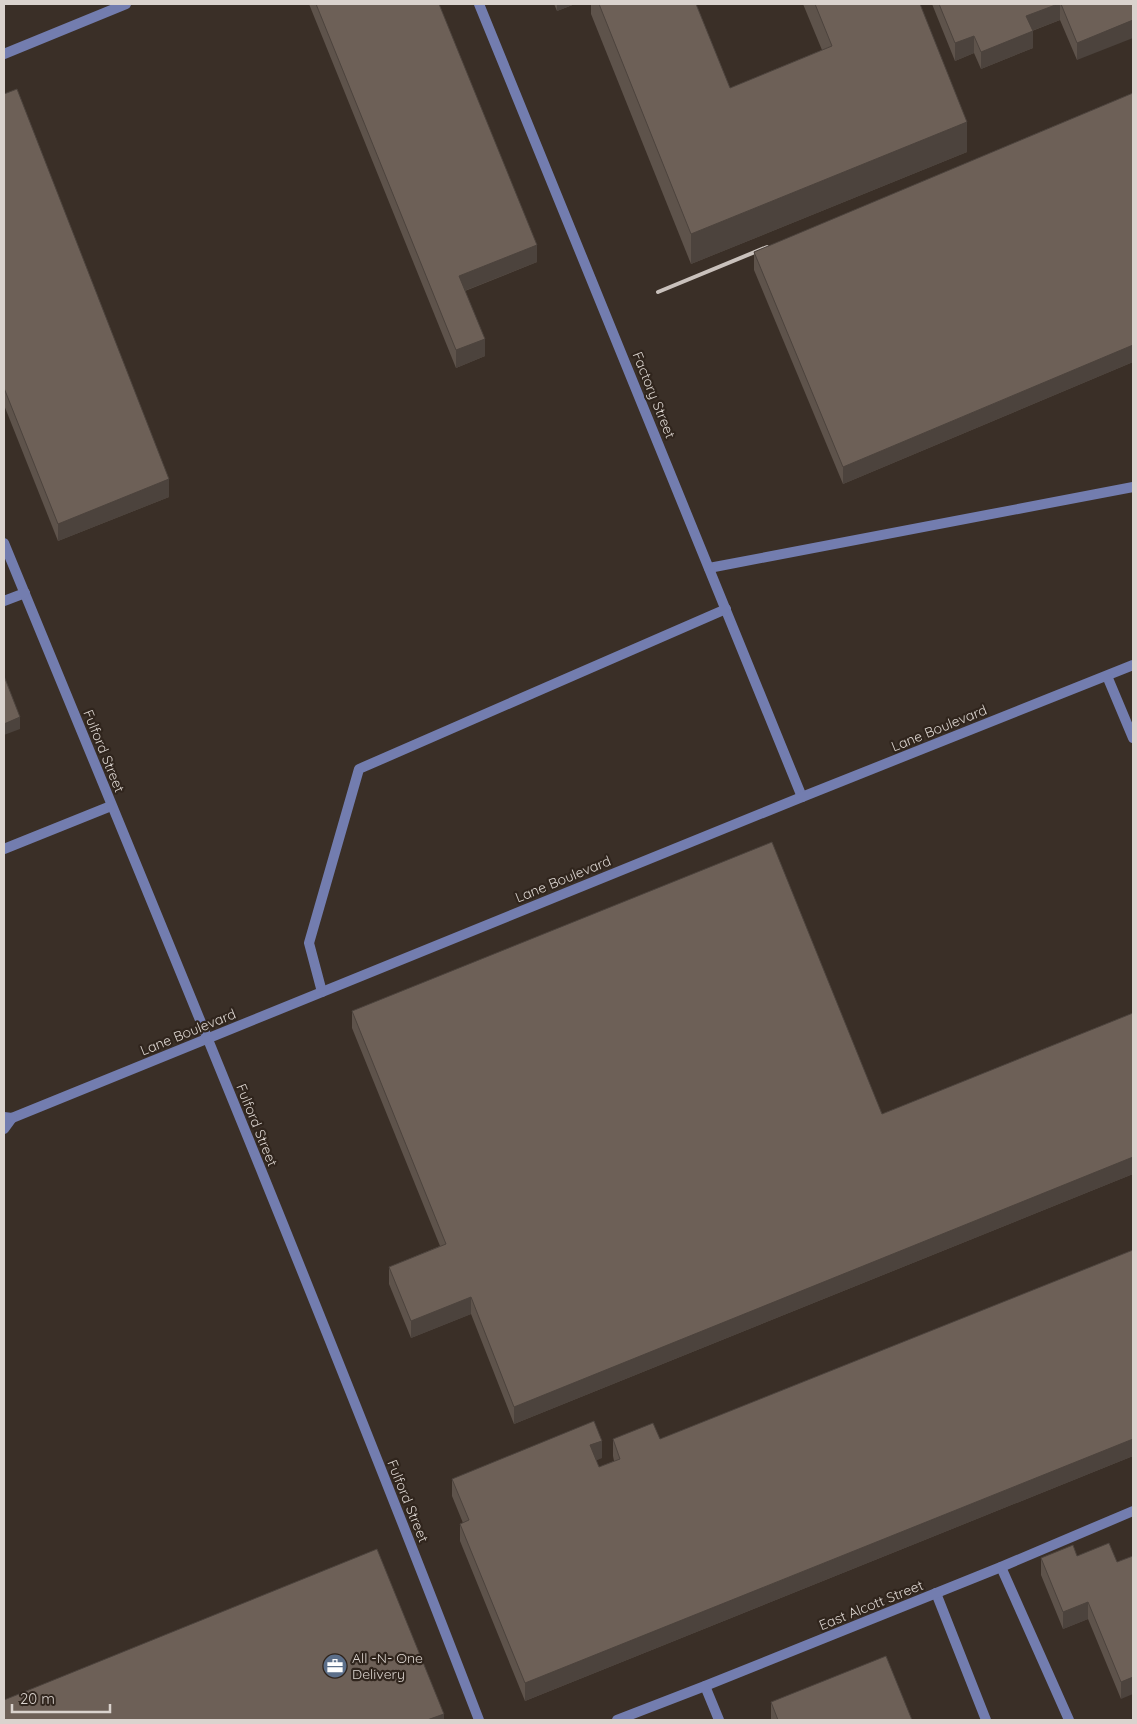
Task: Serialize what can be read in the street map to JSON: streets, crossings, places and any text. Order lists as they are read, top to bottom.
{
  "streets": {
    "street": [
      "Factory Street",
      "Lane Boulevard",
      "Fulford Street",
      "East Alcott Street"
    ]
  },
  "crossings": [
    ["Factory Street", "Lane Boulevard"],
    ["Lane Boulevard", "Fulford Street"]
  ],
  "places": {
    "office": ["All -N- One Delivery"]
  },
  "scale_bar": "20 m"
}
